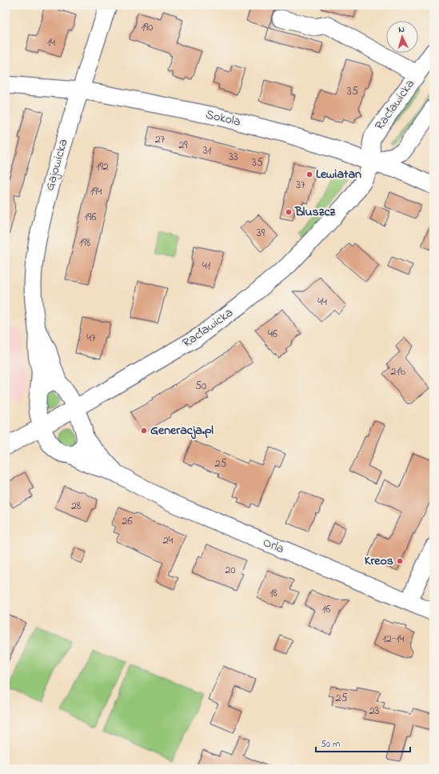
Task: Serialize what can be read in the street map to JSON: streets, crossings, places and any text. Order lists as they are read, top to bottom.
{
  "streets": {
    "street": [
      "Racławicka",
      "Sokola",
      "Gajowicka",
      "Orla"
    ]
  },
  "crossings": [
    ["Racławicka", "Sokola"],
    ["Racławicka", "Gajowicka"],
    ["Racławicka", "Orla"],
    ["Sokola", "Gajowicka"],
    ["Gajowicka", "Orla"]
  ],
  "places": [
    "Lewiatan",
    "Bluszcz",
    "Generacja.pl",
    "Kreos"
  ],
  "house_numbers": [
    "190",
    "14",
    "35",
    "27",
    "29",
    "31",
    "33",
    "35",
    "192",
    "37",
    "194",
    "196",
    "39",
    "198",
    "41",
    "44",
    "46",
    "47",
    "21b",
    "50",
    "25",
    "28",
    "26",
    "24",
    "20",
    "18",
    "16",
    "12-14",
    "25",
    "23"
  ],
  "scale_bar": "50 m",
  "north": "top"
}
